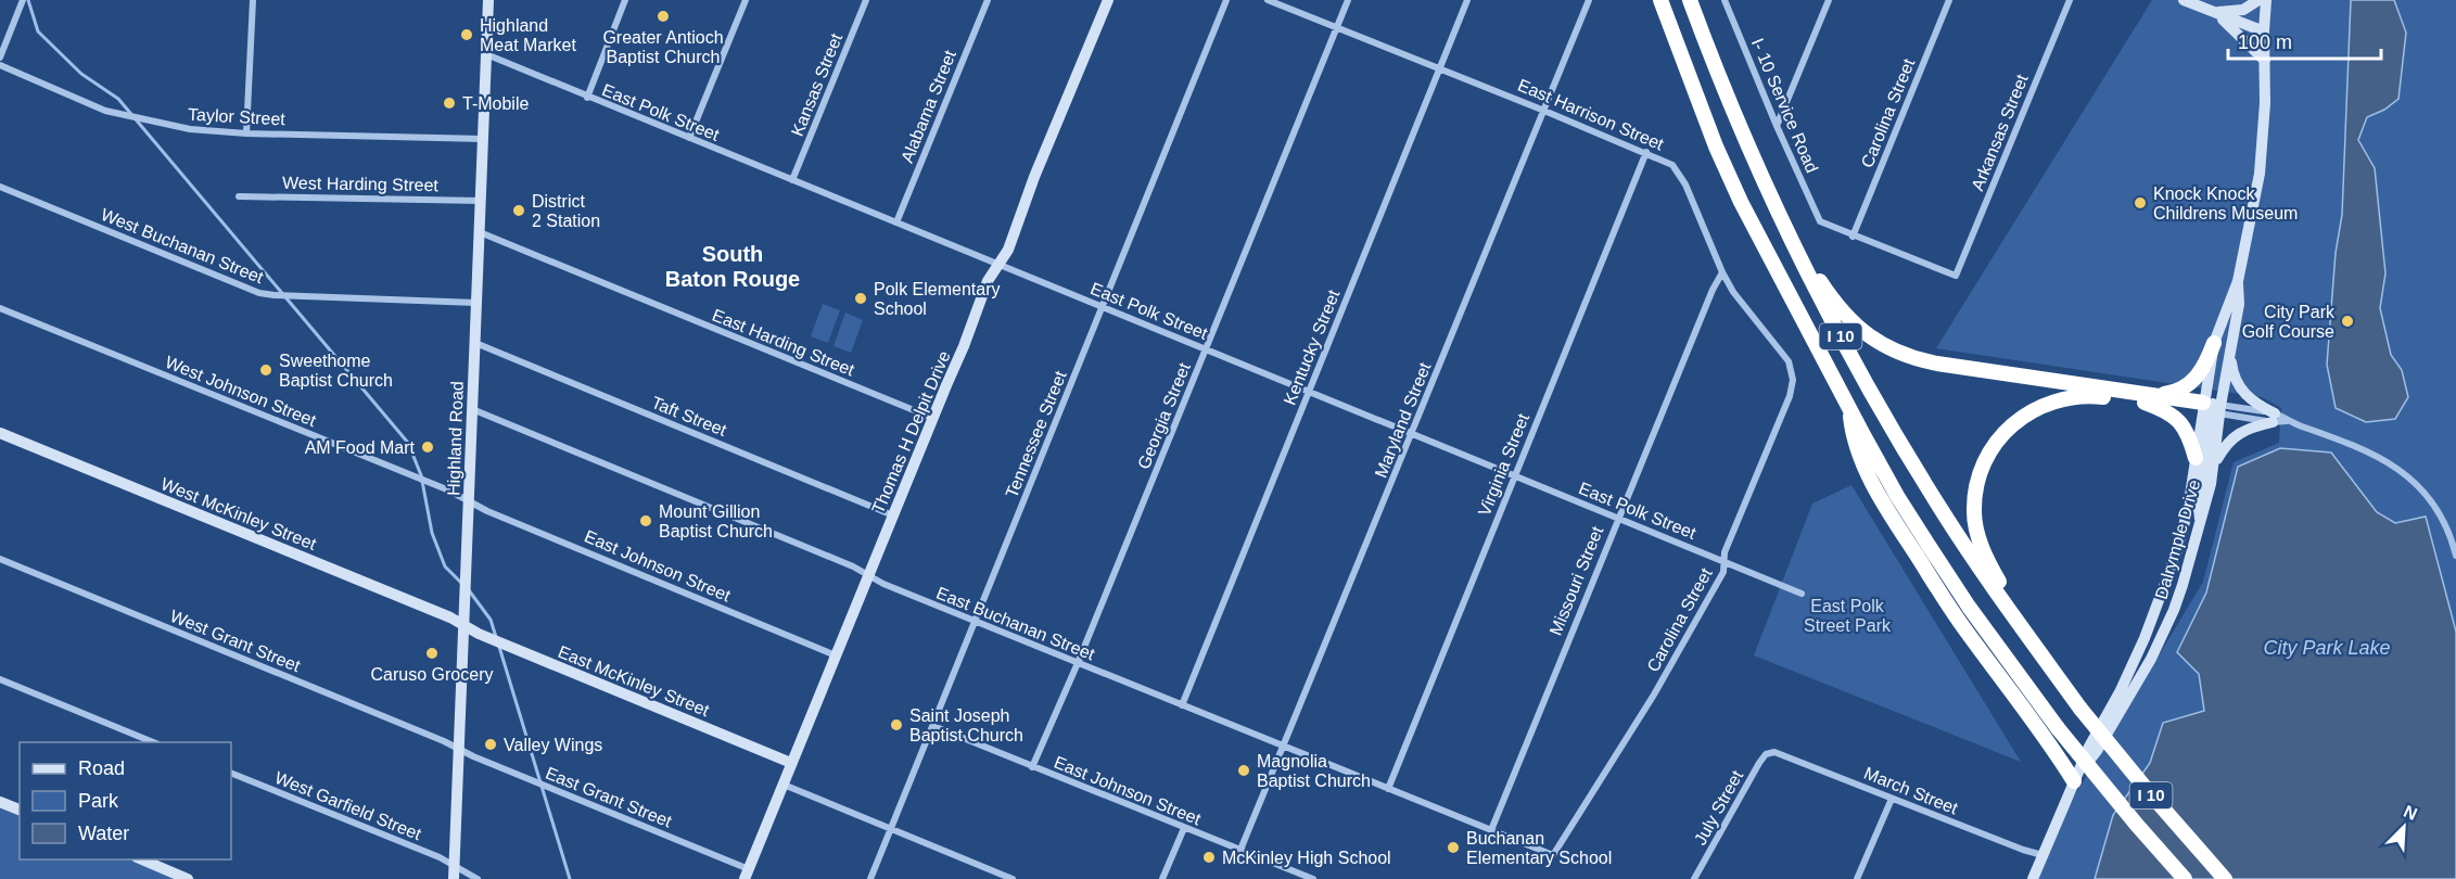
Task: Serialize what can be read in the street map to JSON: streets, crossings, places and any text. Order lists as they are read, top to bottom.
{
  "streets": {
    "highway": ["I 10"],
    "street": [
      "Kansas Street",
      "I- 10 Service Road",
      "Alabama Street",
      "East Polk Street",
      "Carolina Street",
      "East Harrison Street",
      "Taylor Street",
      "Arkansas Street",
      "West Harding Street",
      "West Buchanan Street",
      "East Harding Street",
      "Kentucky Street",
      "West Johnson Street",
      "Taft Street",
      "Georgia Street",
      "Maryland Street",
      "Thomas H Delpit Drive",
      "Tennessee Street",
      "Highland Road",
      "Virginia Street",
      "West McKinley Street",
      "Dalrymple Drive",
      "East Johnson Street",
      "Missouri Street",
      "East Buchanan Street",
      "West Grant Street",
      "East McKinley Street",
      "March Street",
      "East Grant Street",
      "West Garfield Street",
      "July Street"
    ]
  },
  "crossings": [
    ["Kansas Street", "East Polk Street"],
    ["I- 10 Service Road", "Carolina Street"],
    ["I- 10 Service Road", "Arkansas Street"],
    ["Alabama Street", "East Polk Street"],
    ["East Polk Street", "Carolina Street"],
    ["East Polk Street", "Kentucky Street"],
    ["East Polk Street", "Georgia Street"],
    ["East Polk Street", "Maryland Street"],
    ["East Polk Street", "Thomas H Delpit Drive"],
    ["East Polk Street", "Tennessee Street"],
    ["East Polk Street", "Highland Road"],
    ["East Polk Street", "Virginia Street"],
    ["East Polk Street", "Missouri Street"],
    ["Carolina Street", "East Harrison Street"],
    ["Carolina Street", "Arkansas Street"],
    ["Carolina Street", "East Buchanan Street"],
    ["East Harrison Street", "Kentucky Street"],
    ["East Harrison Street", "Georgia Street"],
    ["East Harrison Street", "Maryland Street"],
    ["East Harrison Street", "Virginia Street"],
    ["East Harrison Street", "Missouri Street"],
    ["Taylor Street", "Highland Road"],
    ["West Harding Street", "Highland Road"],
    ["West Buchanan Street", "Highland Road"],
    ["East Harding Street", "Thomas H Delpit Drive"],
    ["East Harding Street", "Highland Road"],
    ["Kentucky Street", "East Buchanan Street"],
    ["West Johnson Street", "Highland Road"],
    ["West Johnson Street", "East Johnson Street"],
    ["Taft Street", "Thomas H Delpit Drive"],
    ["Taft Street", "Highland Road"],
    ["Georgia Street", "East Johnson Street"],
    ["Georgia Street", "East Buchanan Street"],
    ["Maryland Street", "East Johnson Street"],
    ["Maryland Street", "East Buchanan Street"],
    ["Thomas H Delpit Drive", "East Johnson Street"],
    ["Thomas H Delpit Drive", "East Buchanan Street"],
    ["Thomas H Delpit Drive", "East McKinley Street"],
    ["Thomas H Delpit Drive", "East Grant Street"],
    ["Tennessee Street", "East Johnson Street"],
    ["Tennessee Street", "East Buchanan Street"],
    ["Highland Road", "West McKinley Street"],
    ["Highland Road", "East Johnson Street"],
    ["Highland Road", "East Buchanan Street"],
    ["Highland Road", "West Grant Street"],
    ["Highland Road", "East McKinley Street"],
    ["Highland Road", "East Grant Street"],
    ["Highland Road", "West Garfield Street"],
    ["Virginia Street", "East Buchanan Street"],
    ["West McKinley Street", "East McKinley Street"],
    ["Dalrymple Drive", "March Street"],
    ["Missouri Street", "East Buchanan Street"],
    ["West Grant Street", "East Grant Street"],
    ["March Street", "July Street"]
  ],
  "districts": ["South Baton Rouge"],
  "water": ["City Park Lake"],
  "parks": ["East Polk Street Park"],
  "places": [
    "Greater Antioch Baptist Church",
    "Highland Meat Market",
    "T-Mobile",
    "Knock Knock Childrens Museum",
    "District 2 Station",
    "Polk Elementary School",
    "City Park Golf Course",
    "Sweethome Baptist Church",
    "AM Food Mart",
    "Mount Gillion Baptist Church",
    "Caruso Grocery",
    "Saint Joseph Baptist Church",
    "Valley Wings",
    "Magnolia Baptist Church",
    "Buchanan Elementary School",
    "McKinley High School"
  ],
  "legend": ["Road", "Park", "Water"],
  "scale_bar": "100 m",
  "north": "top right"
}
